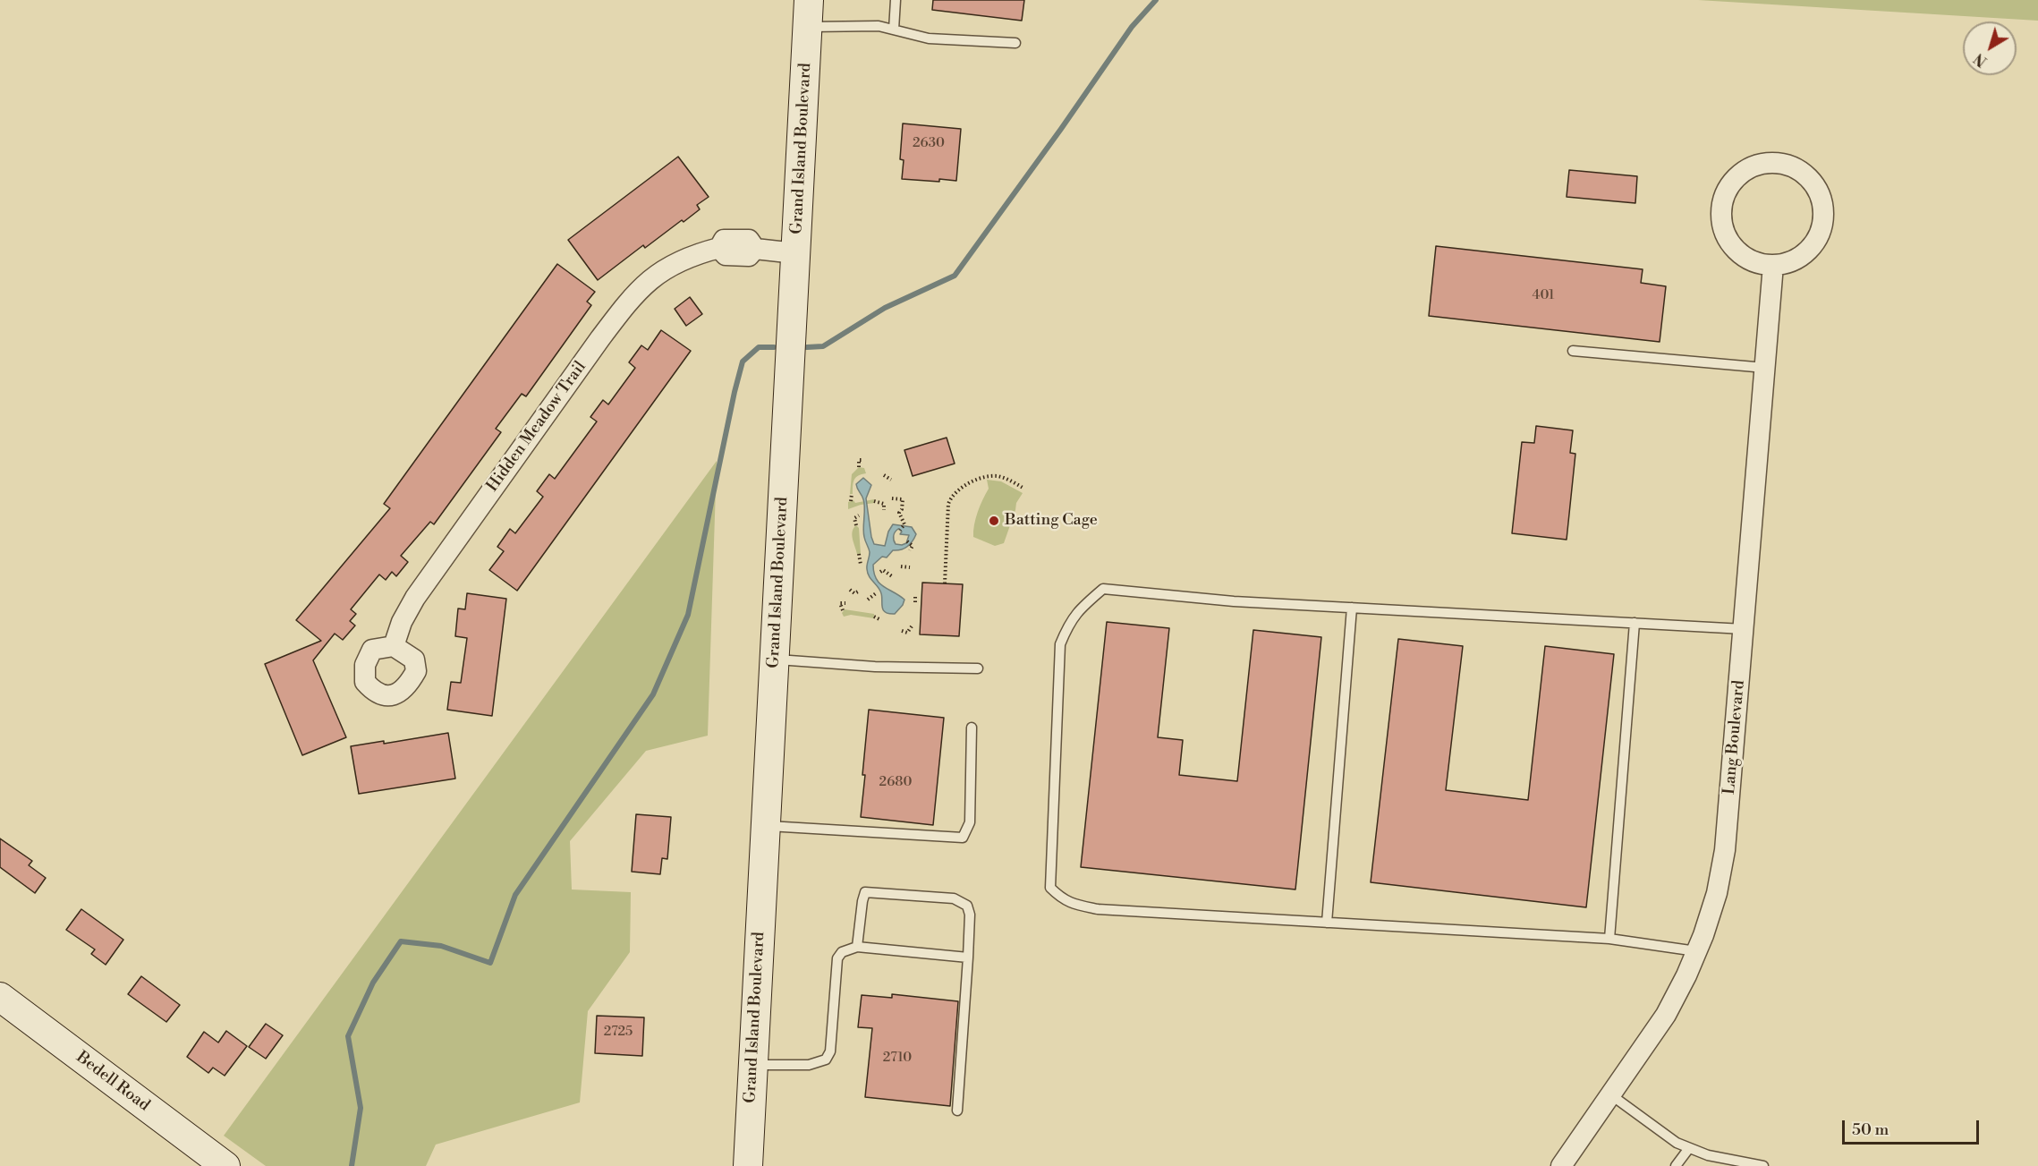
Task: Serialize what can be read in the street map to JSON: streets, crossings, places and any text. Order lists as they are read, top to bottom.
{
  "streets": {
    "main road": ["Grand Island Boulevard", "Bedell Road"],
    "street": ["Hidden Meadow Trail", "Lang Boulevard"]
  },
  "crossings": [
    ["Grand Island Boulevard", "Hidden Meadow Trail"]
  ],
  "places": ["Batting Cage"],
  "house_numbers": [
    "2630",
    "401",
    "2680",
    "2725",
    "2710"
  ],
  "scale_bar": "50 m",
  "north": "bottom left"
}
